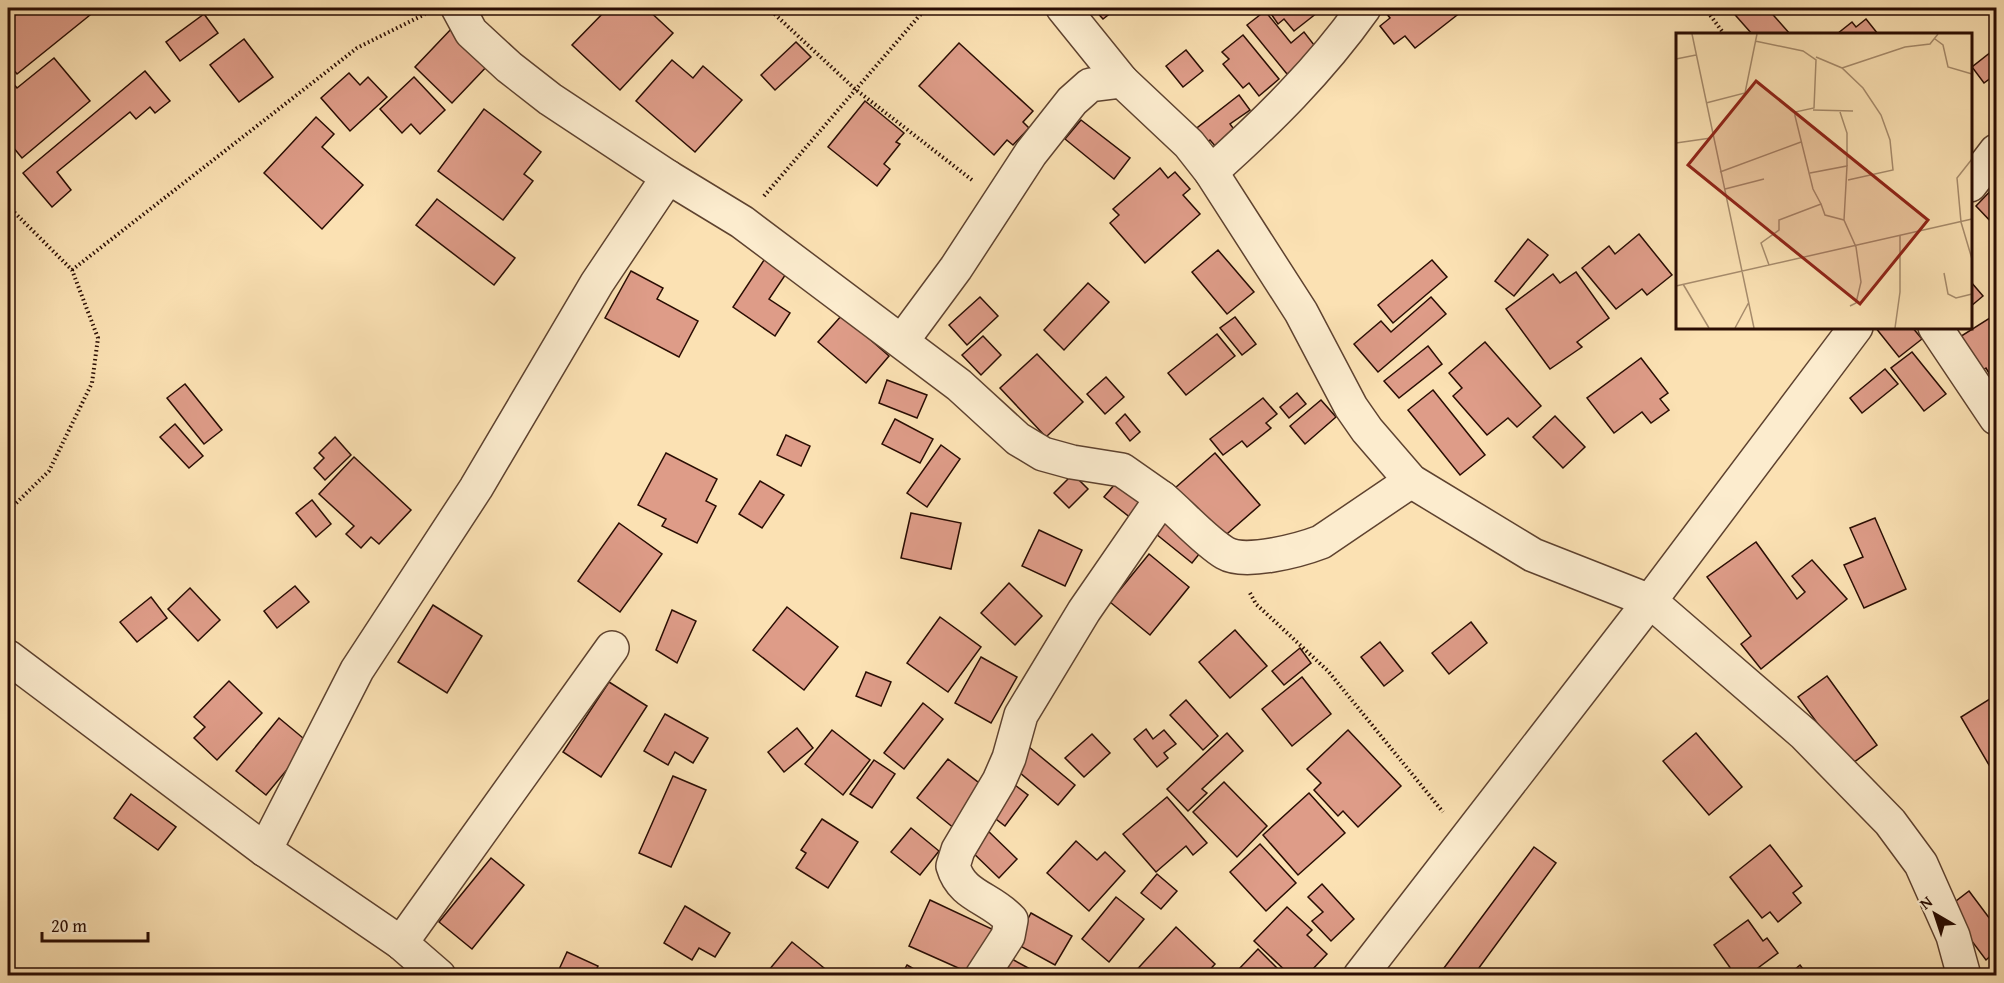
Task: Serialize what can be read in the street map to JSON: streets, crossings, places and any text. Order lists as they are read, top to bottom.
{
  "scale_bar": "20 m",
  "north": "top left"
}
